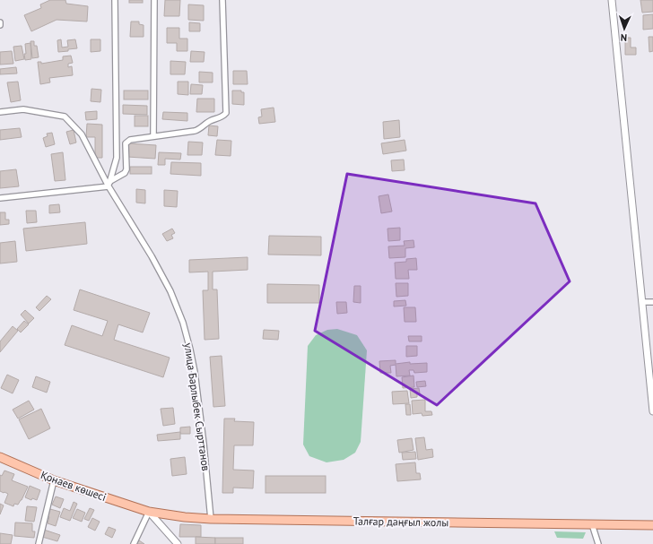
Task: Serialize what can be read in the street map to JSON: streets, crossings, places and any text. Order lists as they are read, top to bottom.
{
  "streets": {
    "main road": ["Қонаев көшесі", "Талғар даңғыл жолы"],
    "street": ["улица Барлыбек Сырттанов"]
  },
  "crossings": [
    ["улица Барлыбек Сырттанов", "Талғар даңғыл жолы"],
    ["Қонаев көшесі", "Талғар даңғыл жолы"]
  ],
  "north": "bottom"
}
